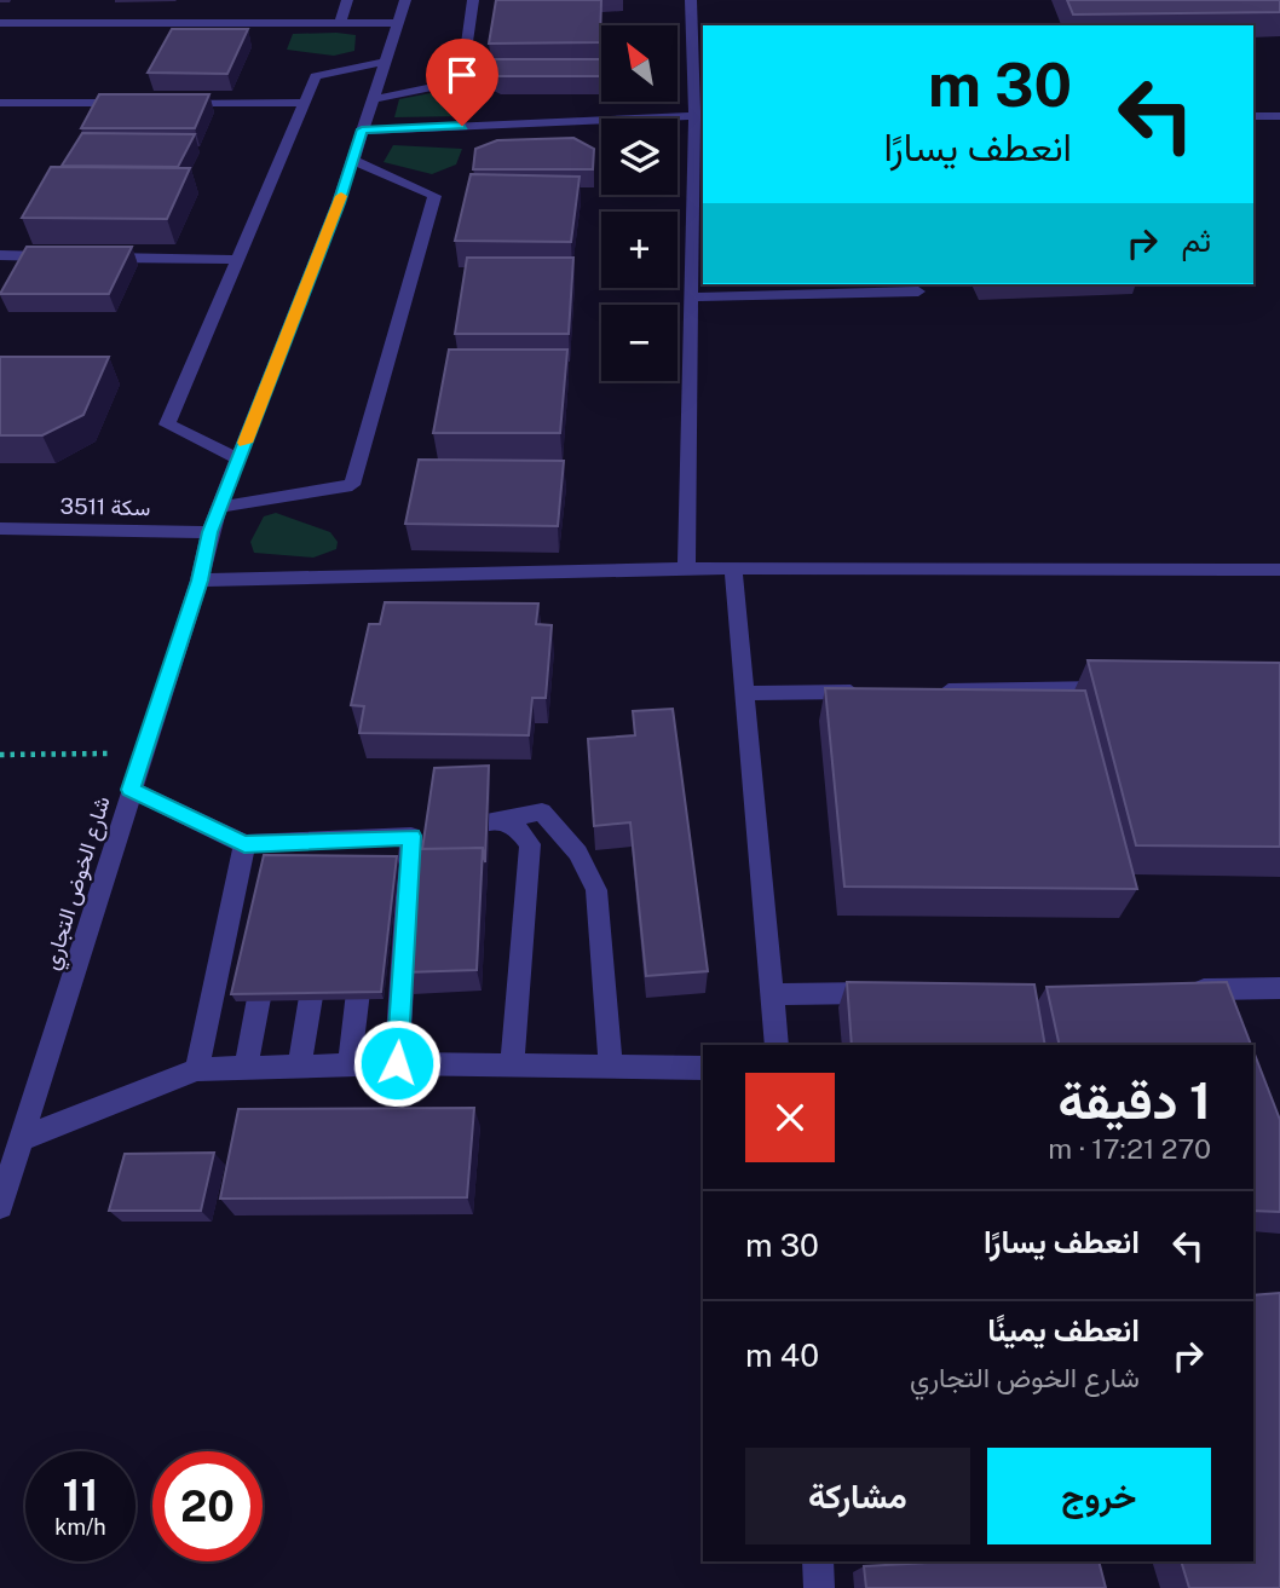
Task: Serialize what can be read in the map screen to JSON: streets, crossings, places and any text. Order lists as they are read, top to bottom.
{
  "streets": {
    "street": ["سكة 3511", "شارع الخوض التجاري"]
  },
  "crossings": [
    ["سكة 3511", "شارع الخوض التجاري"]
  ],
  "north": "top left",
  "page": {
    "map_buttons": ["+", "−"],
    "turn": ["30 m", "انعطف يسارًا"],
    "then": "ثم",
    "heading": ["1 دقيقة", "270 m · 17:21"],
    "list": [
      {
        "name": "انعطف يسارًا",
        "value": "30 m"
      },
      {
        "name": "انعطف يمينًا",
        "note": "شارع الخوض التجاري",
        "value": "40 m"
      }
    ],
    "buttons": ["خروج", "مشاركة"],
    "speed": "11 km/h",
    "limit": "20"
  }
}
